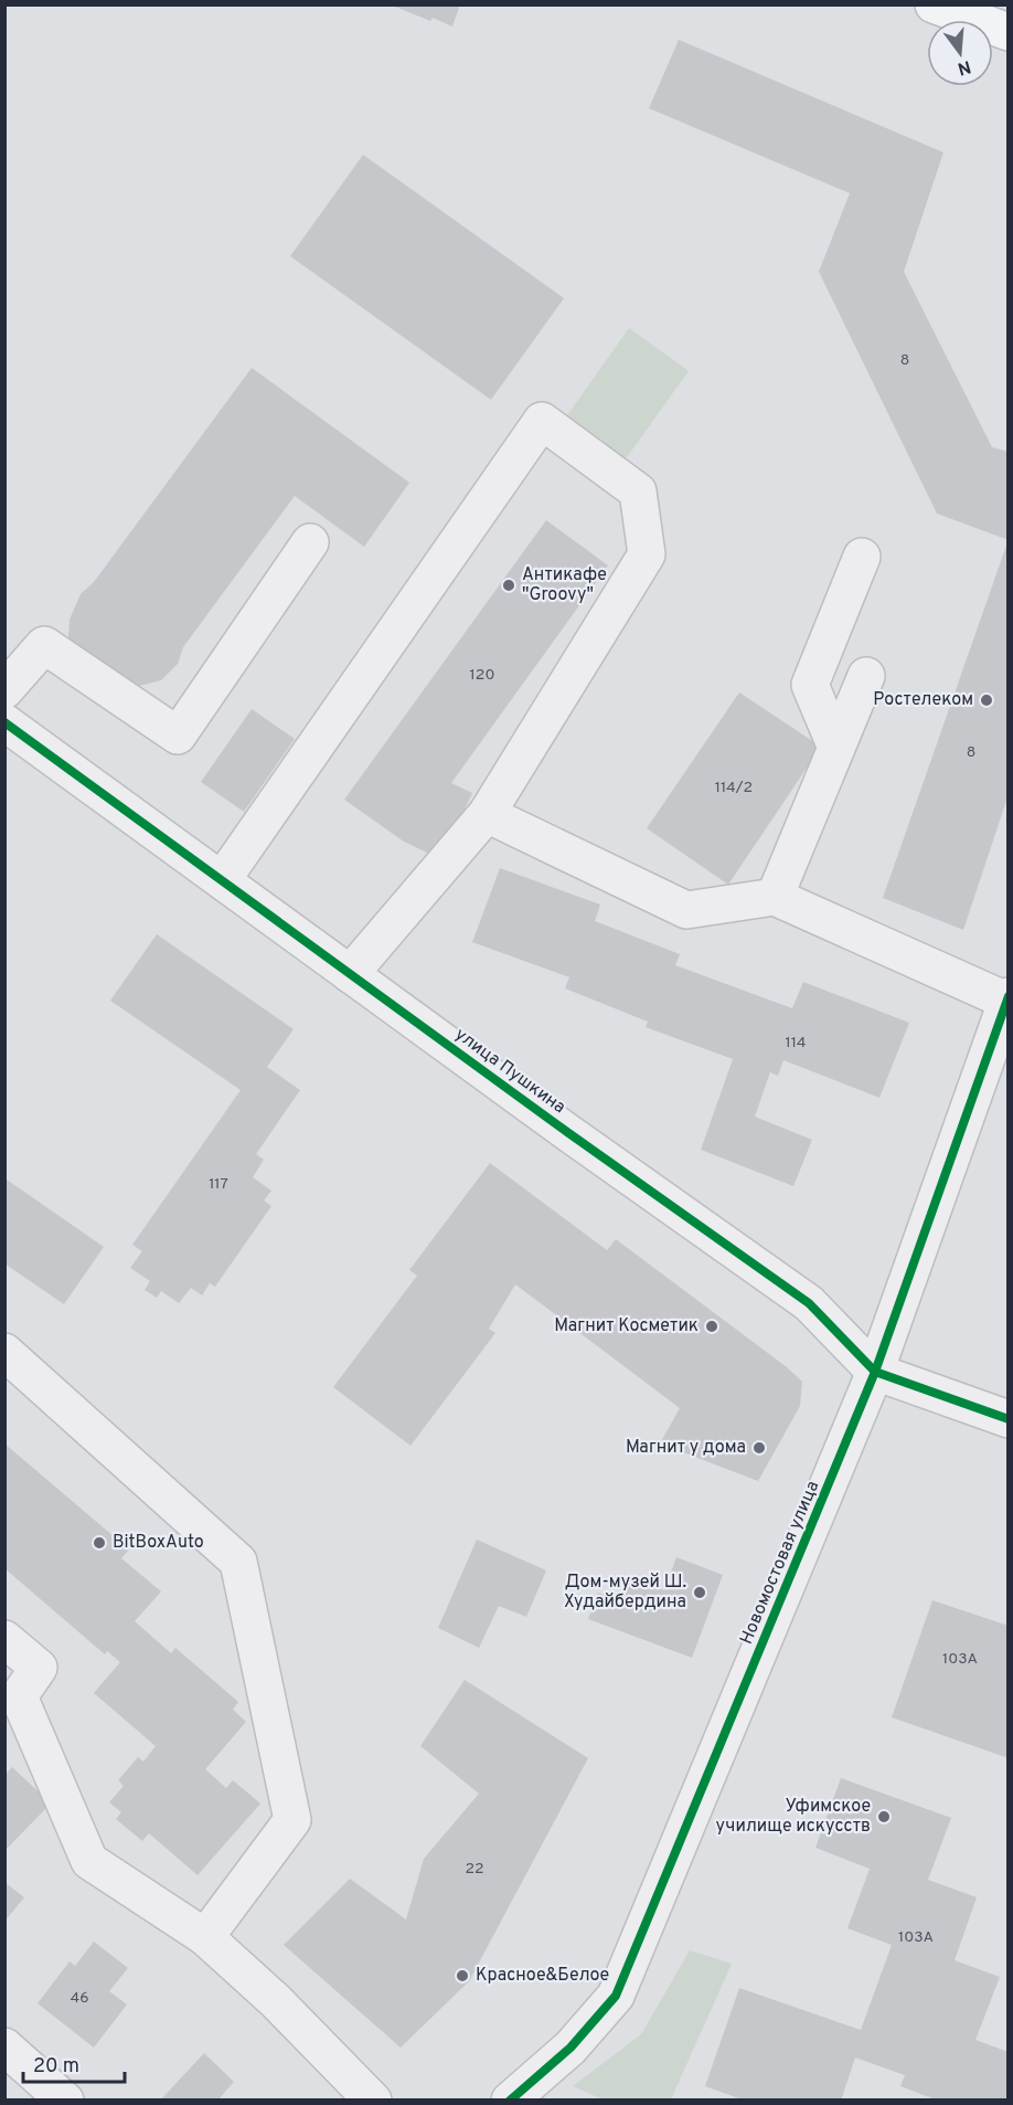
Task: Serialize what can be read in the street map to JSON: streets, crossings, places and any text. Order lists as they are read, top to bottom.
{
  "streets": {
    "street": ["улица Пушкина", "Новомостовая улица"]
  },
  "crossings": [
    ["улица Пушкина", "Новомостовая улица"]
  ],
  "places": [
    "Антикафе \"Groovy\"",
    "Ростелеком",
    "Магнит Косметик",
    "Магнит у дома",
    "BitBoxAuto",
    "Дом-музей Ш. Худайбердина",
    "Уфимское училище искусств",
    "Красное&Белое"
  ],
  "house_numbers": [
    "8",
    "120",
    "8",
    "114/2",
    "114",
    "117",
    "103А",
    "22",
    "103А",
    "46"
  ],
  "scale_bar": "20 m",
  "north": "bottom"
}
